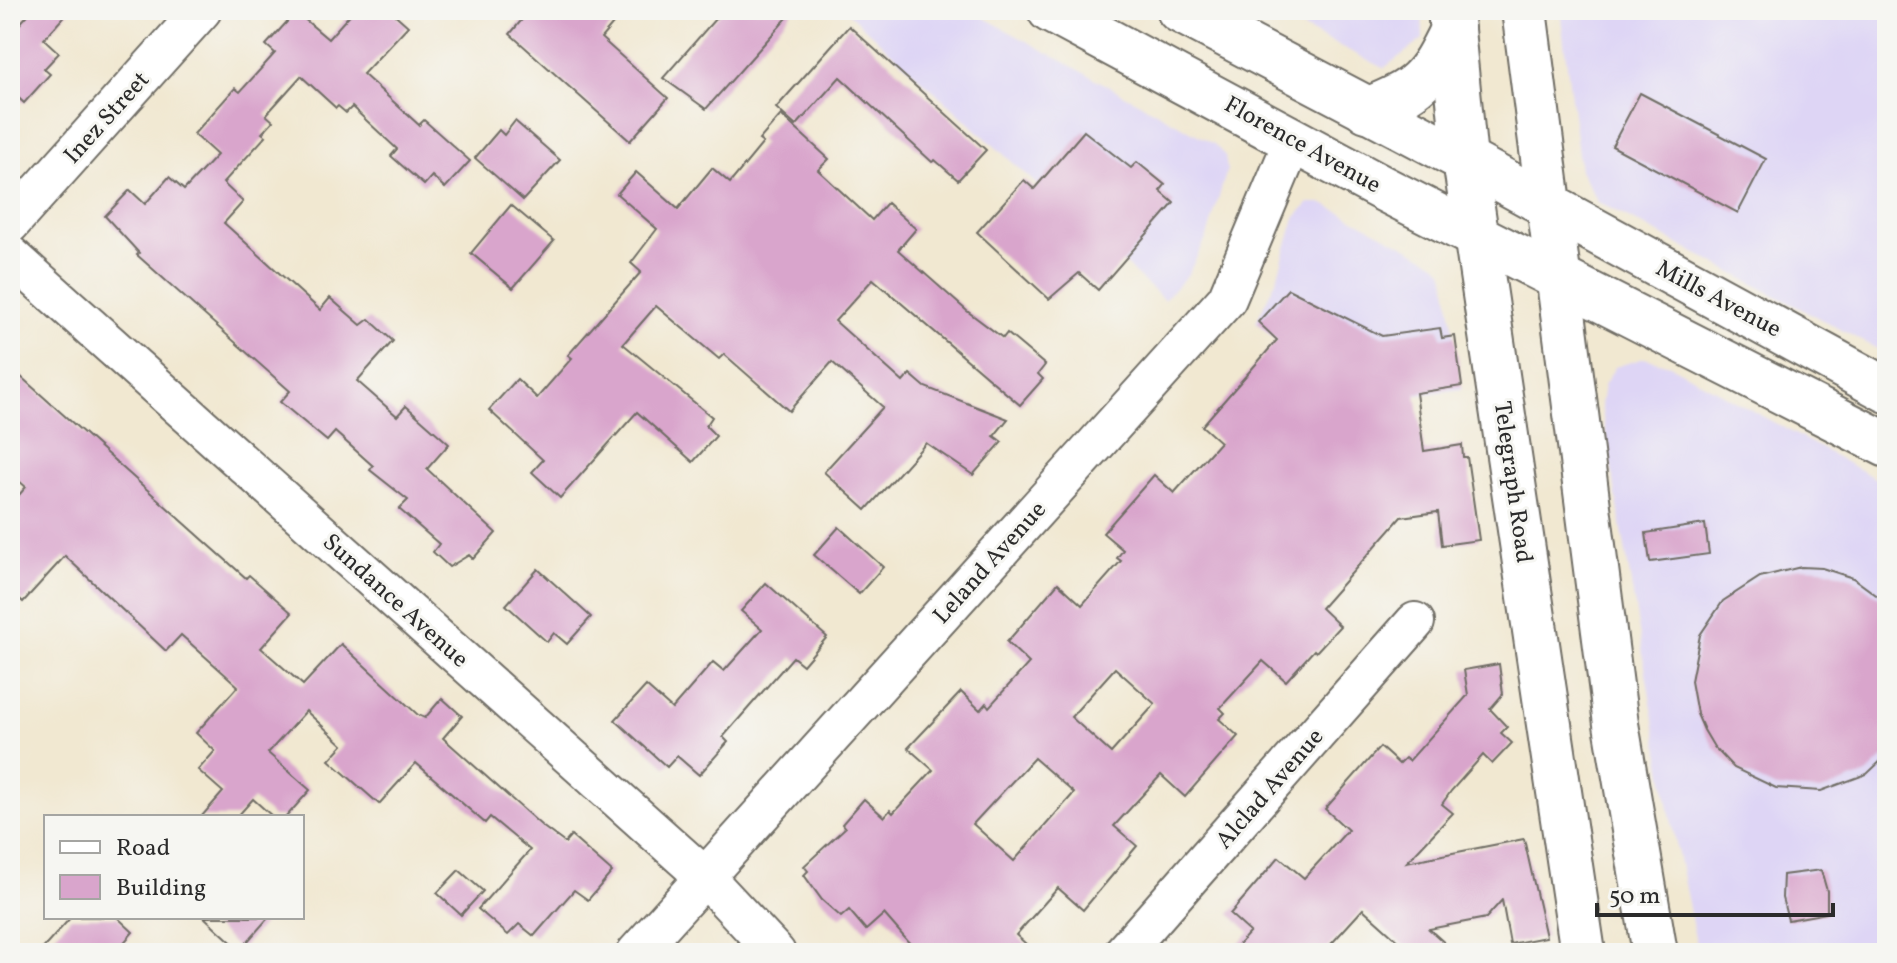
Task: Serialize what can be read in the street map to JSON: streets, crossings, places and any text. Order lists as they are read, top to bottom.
{
  "streets": {
    "main road": ["Florence Avenue", "Mills Avenue", "Telegraph Road"],
    "street": [
      "Inez Street",
      "Leland Avenue",
      "Sundance Avenue",
      "Alclad Avenue"
    ]
  },
  "crossings": [
    ["Florence Avenue", "Telegraph Road"],
    ["Florence Avenue", "Leland Avenue"],
    ["Leland Avenue", "Sundance Avenue"]
  ],
  "legend": ["Road", "Building"],
  "scale_bar": "50 m"
}
